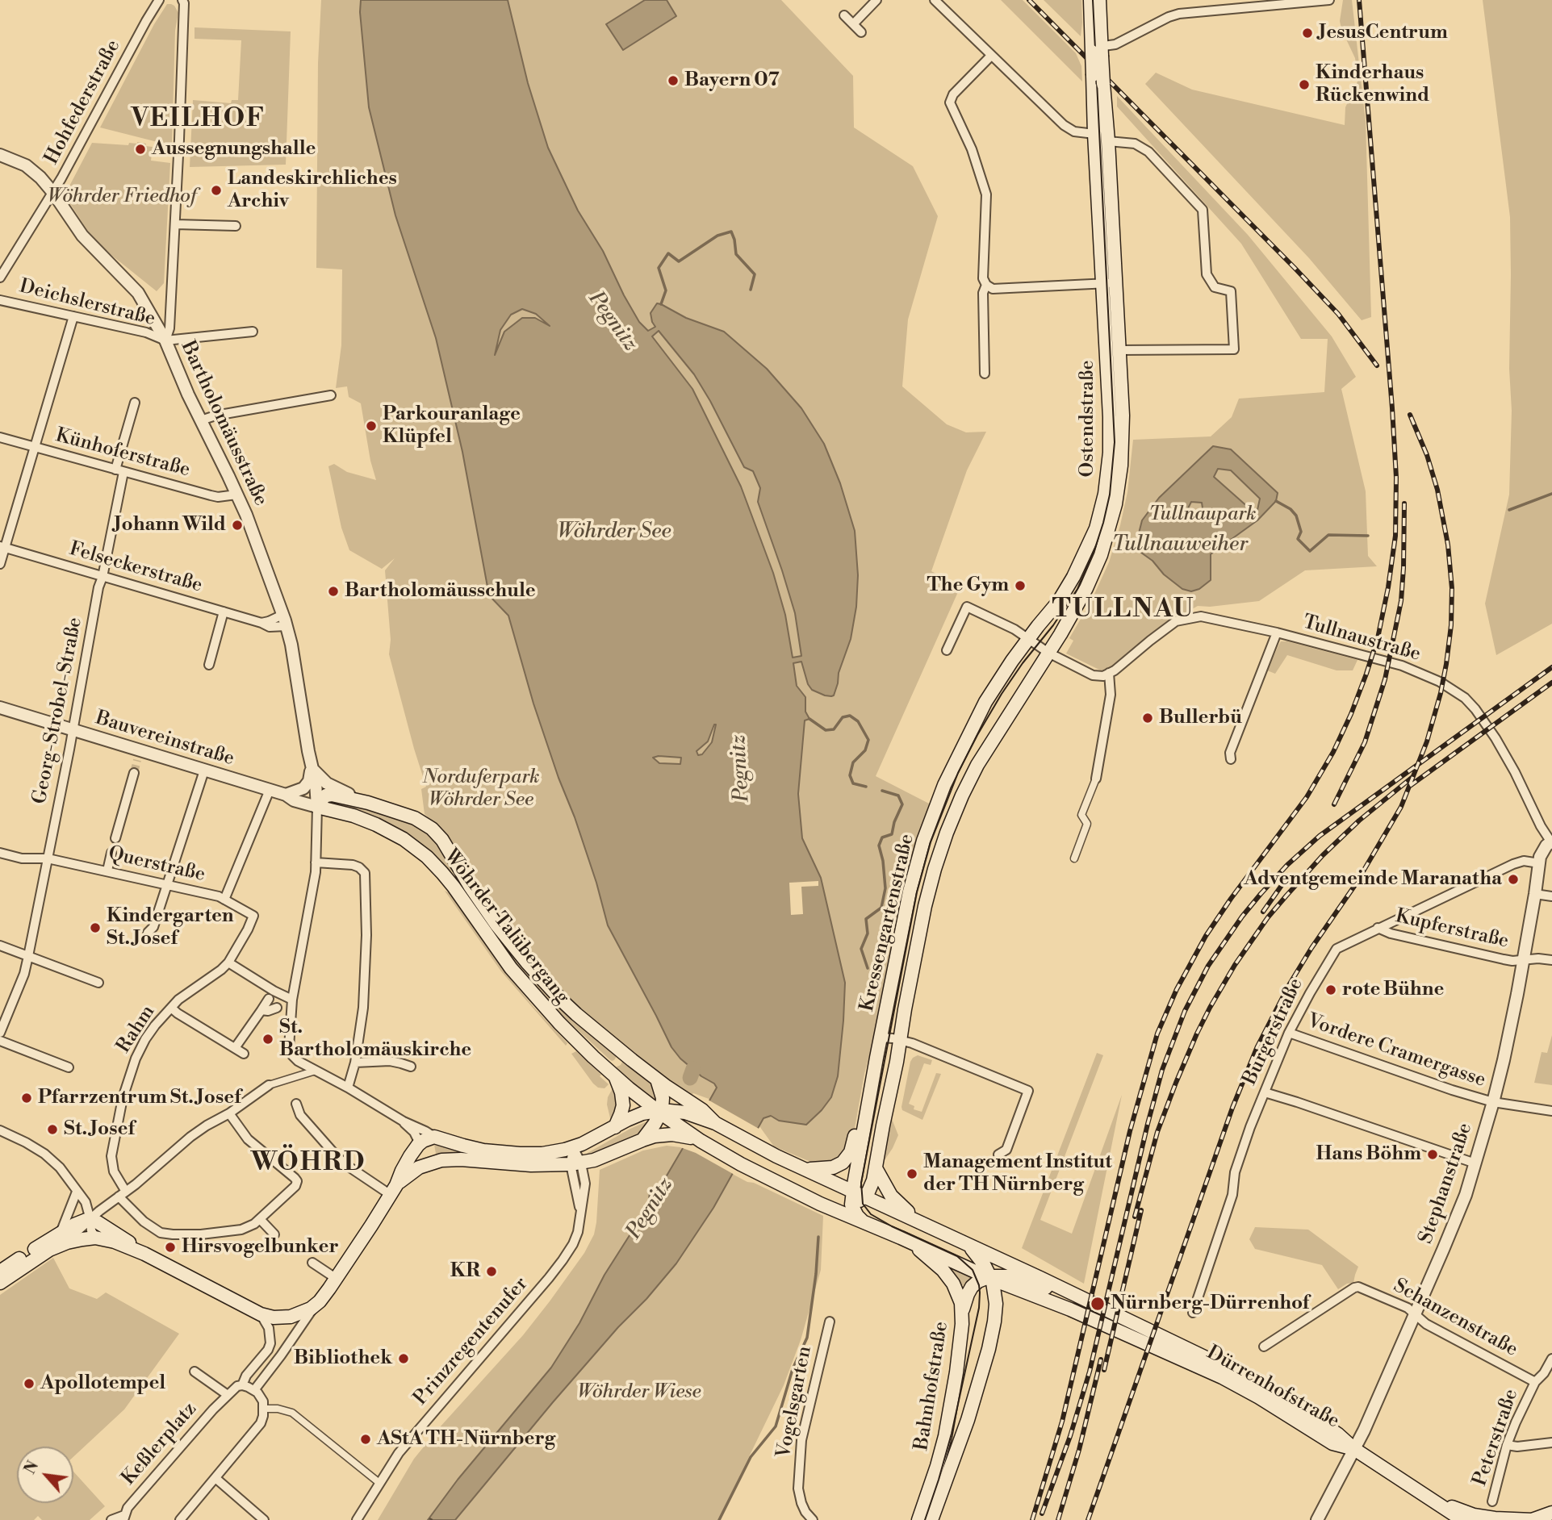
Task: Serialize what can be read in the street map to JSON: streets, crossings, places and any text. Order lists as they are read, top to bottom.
{
  "streets": {
    "main road": [
      "Ostendstraße",
      "Kressengartenstraße",
      "Wöhrder Talübergang",
      "Bahnhofstraße",
      "Dürrenhofstraße"
    ],
    "street": [
      "Hohfederstraße",
      "Deichslerstraße",
      "Bartholomäusstraße",
      "Künhoferstraße",
      "Felseckerstraße",
      "Tullnaustraße",
      "Georg-Strobel-Straße",
      "Bauvereinstraße",
      "Querstraße",
      "Kupferstraße",
      "Rahm",
      "Burgerstraße",
      "Vordere Cramergasse",
      "Stephanstraße",
      "Schanzenstraße",
      "Prinzregentenufer",
      "Vogelsgarten",
      "Peterstraße",
      "Keßlerplatz"
    ]
  },
  "crossings": [
    ["Hohfederstraße", "Bartholomäusstraße"],
    ["Deichslerstraße", "Bartholomäusstraße"],
    ["Ostendstraße", "Kressengartenstraße"],
    ["Bartholomäusstraße", "Künhoferstraße"],
    ["Bartholomäusstraße", "Felseckerstraße"],
    ["Bartholomäusstraße", "Bauvereinstraße"],
    ["Bartholomäusstraße", "Wöhrder Talübergang"],
    ["Künhoferstraße", "Georg-Strobel-Straße"],
    ["Felseckerstraße", "Georg-Strobel-Straße"],
    ["Tullnaustraße", "Stephanstraße"],
    ["Georg-Strobel-Straße", "Bauvereinstraße"],
    ["Georg-Strobel-Straße", "Querstraße"],
    ["Bauvereinstraße", "Wöhrder Talübergang"],
    ["Querstraße", "Rahm"],
    ["Kressengartenstraße", "Dürrenhofstraße"],
    ["Kupferstraße", "Burgerstraße"],
    ["Kupferstraße", "Stephanstraße"],
    ["Burgerstraße", "Vordere Cramergasse"],
    ["Burgerstraße", "Stephanstraße"],
    ["Vordere Cramergasse", "Stephanstraße"],
    ["Stephanstraße", "Schanzenstraße"],
    ["Stephanstraße", "Dürrenhofstraße"],
    ["Schanzenstraße", "Peterstraße"],
    ["Bahnhofstraße", "Dürrenhofstraße"]
  ],
  "districts": ["VEILHOF", "TULLNAU", "WÖHRD"],
  "water": ["Pegnitz", "Wöhrder See", "Tullnauweiher"],
  "parks": [
    "Wöhrder Friedhof",
    "Tullnaupark",
    "Norduferpark Wöhrder See",
    "Wöhrder Wiese"
  ],
  "places": [
    "JesusCentrum",
    "Bayern 07",
    "Kinderhaus Rückenwind",
    "Aussegnungshalle",
    "Landeskirchliches Archiv",
    "Parkouranlage Klüpfel",
    "Johann Wild",
    "The Gym",
    "Bartholomäusschule",
    "Bullerbü",
    "Adventgemeinde Maranatha",
    "Kindergarten St. Josef",
    "rote Bühne",
    "St. Bartholomäuskirche",
    "Pfarrzentrum St. Josef",
    "St. Josef",
    "Hans Böhm",
    "Management Institut der TH Nürnberg",
    "Hirsvogelbunker",
    "KR",
    "Nürnberg-Dürrenhof",
    "Bibliothek",
    "Apollotempel",
    "AStA TH-Nürnberg"
  ],
  "north": "top left"
}
